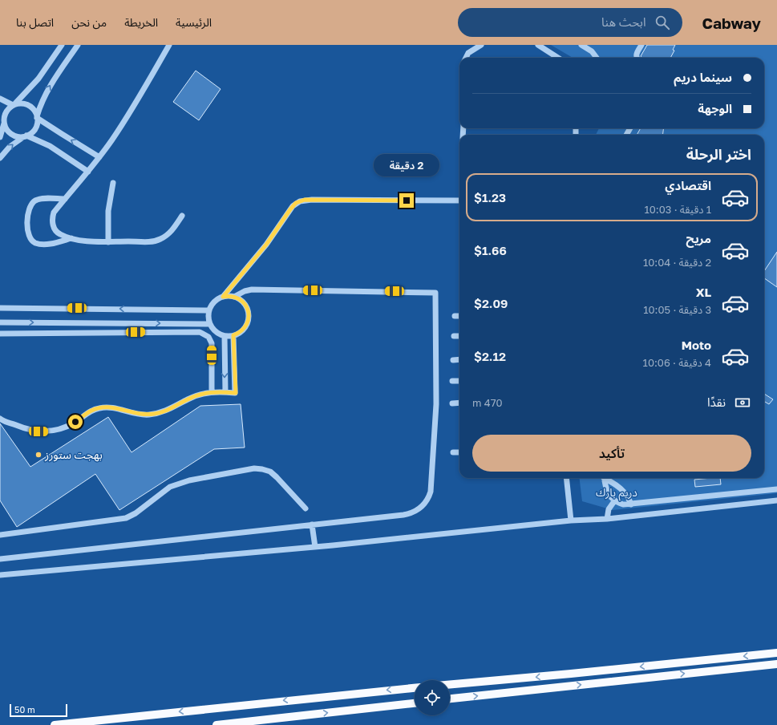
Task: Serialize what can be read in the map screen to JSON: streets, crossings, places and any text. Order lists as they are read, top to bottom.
{
  "parks": ["دريم بارك"],
  "places": ["بهجت ستورز"],
  "scale_bar": "50 m",
  "page": {
    "header": "Cabway",
    "search": "ابحث هنا",
    "nav": [
      "الرئيسية",
      "الخريطة",
      "من نحن",
      "اتصل بنا"
    ],
    "banner": ["سينما دريم", "الوجهة"],
    "heading": "اختر الرحلة",
    "bubble": "2 دقيقة",
    "list": [
      {
        "name": "اقتصادي",
        "note": "1 دقيقة · 10:03",
        "value": "$1.23"
      },
      {
        "name": "مريح",
        "note": "2 دقيقة · 10:04",
        "value": "$1.66"
      },
      {
        "name": "XL",
        "note": "3 دقيقة · 10:05",
        "value": "$2.09"
      },
      {
        "name": "Moto",
        "note": "4 دقيقة · 10:06",
        "value": "$2.12"
      }
    ],
    "pay": ["نقدًا", "470 m"],
    "buttons": "تأكيد",
    "scale": "50 m"
  }
}
